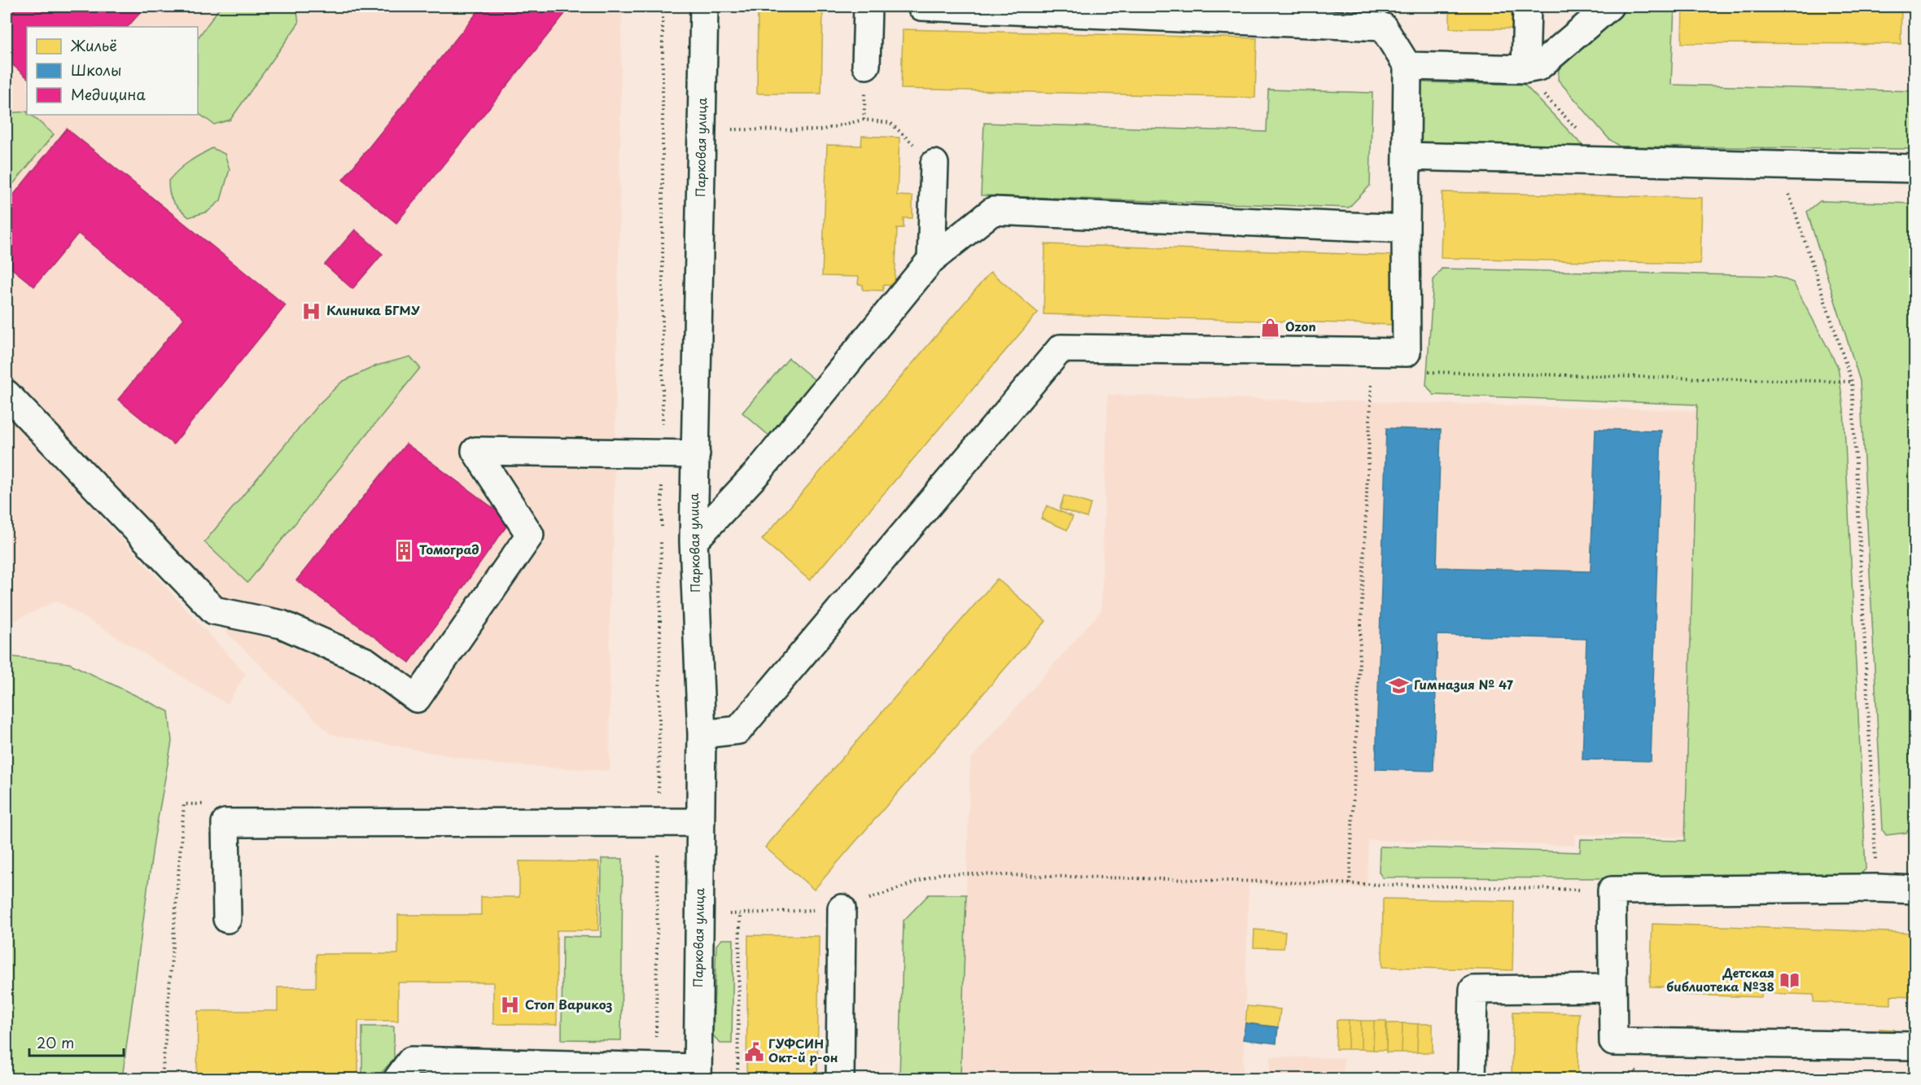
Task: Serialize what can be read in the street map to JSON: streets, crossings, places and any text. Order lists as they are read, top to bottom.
{
  "streets": {
    "street": ["Парковая улица"]
  },
  "places": {
    "hospital": ["Клиника БГМУ", "Стоп Варикоз"],
    "shop": ["Ozon"],
    "building": ["Томоград"],
    "school or university": ["Гимназия № 47"],
    "library": ["Детская библиотека №38"],
    "public building": ["ГУФСИН Окт-й р-он"]
  },
  "legend": ["Жильё", "Школы", "Медицина"],
  "scale_bar": "20 m"
}
